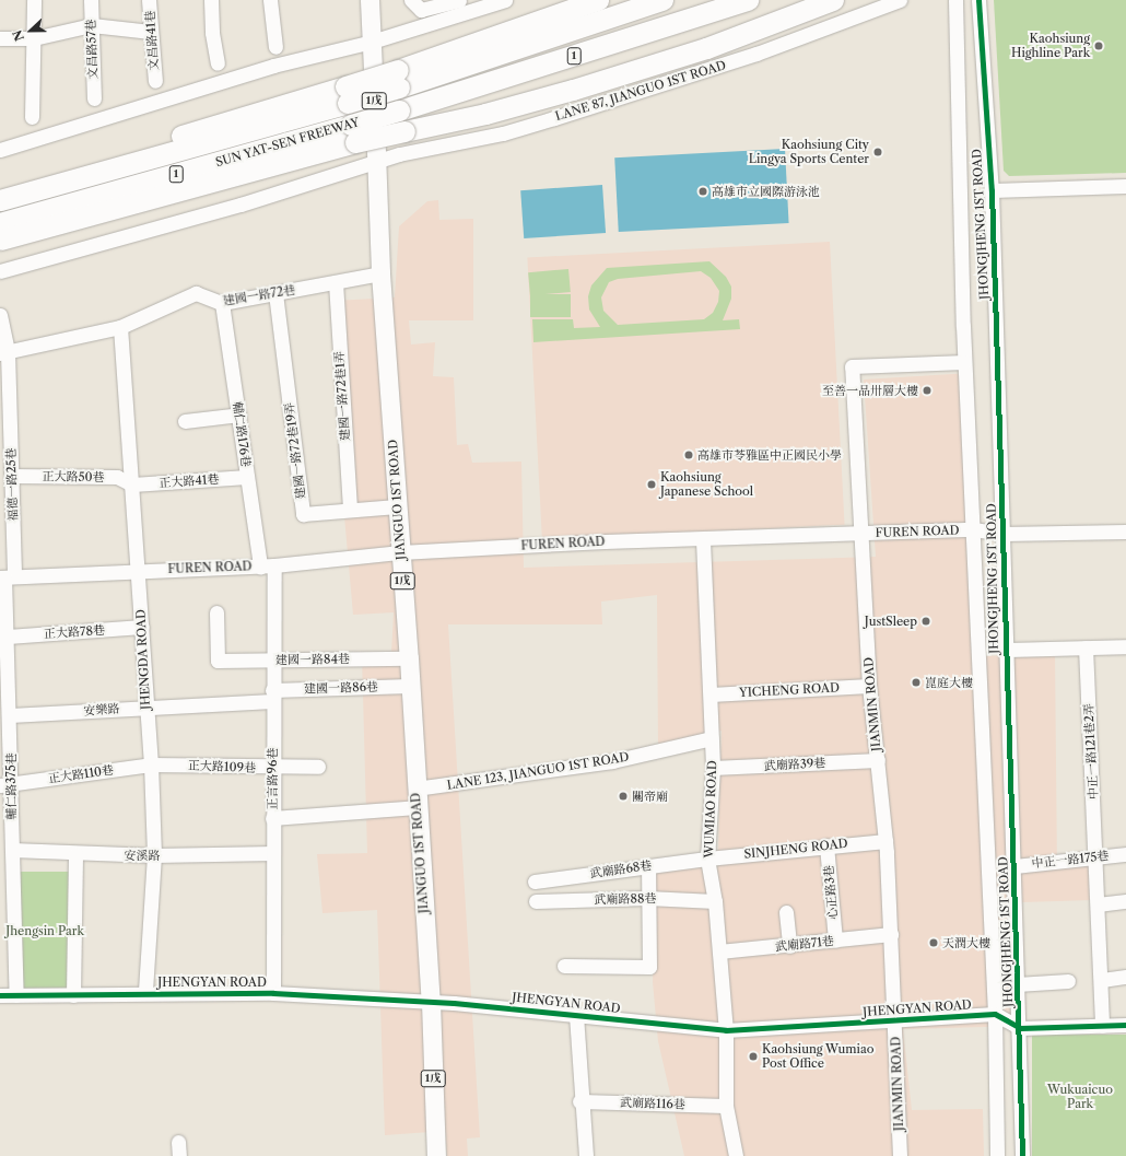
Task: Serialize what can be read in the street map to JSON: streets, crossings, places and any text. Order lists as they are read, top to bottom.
{
  "streets": {
    "highway": ["1", "SUN YAT-SEN FREEWAY"],
    "main road": ["1戊", "JIANGUO 1ST ROAD"],
    "street": [
      "文昌路41巷",
      "文昌路57巷",
      "LANE 87, JIANGUO 1ST ROAD",
      "JHONGJHENG 1ST ROAD",
      "建國一路72巷",
      "建國一路72巷1弄",
      "輔仁路176巷",
      "建國一路72巷19弄",
      "正大路50巷",
      "正大路41巷",
      "福德一路25巷",
      "FUREN ROAD",
      "正大路78巷",
      "JHENGDA ROAD",
      "建國一路84巷",
      "建國一路86巷",
      "YICHENG ROAD",
      "JIANMIN ROAD",
      "安樂路",
      "中正一路121巷2弄",
      "武廟路39巷",
      "正大路109巷",
      "LANE 123, JIANGUO 1ST ROAD",
      "正大路110巷",
      "正言路96巷",
      "輔仁路375巷",
      "WUMIAO ROAD",
      "SINJHENG ROAD",
      "安溪路",
      "中正一路175巷",
      "武廟路68巷",
      "心正路3巷",
      "武廟路88巷",
      "武廟路71巷",
      "JHENGYAN ROAD",
      "武廟路116巷"
    ]
  },
  "crossings": [
    ["LANE 87, JIANGUO 1ST ROAD", "JIANGUO 1ST ROAD"],
    ["JHONGJHENG 1ST ROAD", "FUREN ROAD"],
    ["JHONGJHENG 1ST ROAD", "JIANMIN ROAD"],
    ["JHONGJHENG 1ST ROAD", "中正一路175巷"],
    ["JHONGJHENG 1ST ROAD", "JHENGYAN ROAD"],
    ["建國一路72巷", "建國一路72巷1弄"],
    ["建國一路72巷", "輔仁路176巷"],
    ["建國一路72巷", "建國一路72巷19弄"],
    ["建國一路72巷", "福德一路25巷"],
    ["建國一路72巷", "JIANGUO 1ST ROAD"],
    ["建國一路72巷", "JHENGDA ROAD"],
    ["建國一路72巷1弄", "建國一路72巷19弄"],
    ["輔仁路176巷", "正大路41巷"],
    ["輔仁路176巷", "FUREN ROAD"],
    ["輔仁路176巷", "正言路96巷"],
    ["建國一路72巷19弄", "JIANGUO 1ST ROAD"],
    ["正大路50巷", "正大路41巷"],
    ["正大路50巷", "福德一路25巷"],
    ["正大路50巷", "JHENGDA ROAD"],
    ["正大路41巷", "JHENGDA ROAD"],
    ["福德一路25巷", "FUREN ROAD"],
    ["福德一路25巷", "輔仁路375巷"],
    ["JIANGUO 1ST ROAD", "FUREN ROAD"],
    ["JIANGUO 1ST ROAD", "建國一路84巷"],
    ["JIANGUO 1ST ROAD", "建國一路86巷"],
    ["JIANGUO 1ST ROAD", "LANE 123, JIANGUO 1ST ROAD"],
    ["JIANGUO 1ST ROAD", "JHENGYAN ROAD"],
    ["FUREN ROAD", "JHENGDA ROAD"],
    ["FUREN ROAD", "JIANMIN ROAD"],
    ["FUREN ROAD", "正言路96巷"],
    ["FUREN ROAD", "輔仁路375巷"],
    ["FUREN ROAD", "WUMIAO ROAD"],
    ["正大路78巷", "JHENGDA ROAD"],
    ["正大路78巷", "輔仁路375巷"],
    ["JHENGDA ROAD", "安樂路"],
    ["JHENGDA ROAD", "正大路109巷"],
    ["JHENGDA ROAD", "正大路110巷"],
    ["JHENGDA ROAD", "安溪路"],
    ["JHENGDA ROAD", "JHENGYAN ROAD"],
    ["建國一路84巷", "正言路96巷"],
    ["建國一路86巷", "安樂路"],
    ["建國一路86巷", "正言路96巷"],
    ["YICHENG ROAD", "JIANMIN ROAD"],
    ["YICHENG ROAD", "WUMIAO ROAD"],
    ["JIANMIN ROAD", "武廟路39巷"],
    ["JIANMIN ROAD", "SINJHENG ROAD"],
    ["JIANMIN ROAD", "武廟路71巷"],
    ["JIANMIN ROAD", "JHENGYAN ROAD"],
    ["安樂路", "正言路96巷"],
    ["安樂路", "輔仁路375巷"],
    ["中正一路121巷2弄", "中正一路175巷"],
    ["武廟路39巷", "WUMIAO ROAD"],
    ["正大路109巷", "正大路110巷"],
    ["正大路109巷", "正言路96巷"],
    ["LANE 123, JIANGUO 1ST ROAD", "WUMIAO ROAD"],
    ["正大路110巷", "輔仁路375巷"],
    ["正言路96巷", "安溪路"],
    ["正言路96巷", "JHENGYAN ROAD"],
    ["輔仁路375巷", "安溪路"],
    ["輔仁路375巷", "JHENGYAN ROAD"],
    ["WUMIAO ROAD", "SINJHENG ROAD"],
    ["WUMIAO ROAD", "武廟路68巷"],
    ["WUMIAO ROAD", "武廟路88巷"],
    ["WUMIAO ROAD", "武廟路71巷"],
    ["WUMIAO ROAD", "JHENGYAN ROAD"],
    ["WUMIAO ROAD", "武廟路116巷"],
    ["SINJHENG ROAD", "武廟路68巷"],
    ["SINJHENG ROAD", "心正路3巷"],
    ["心正路3巷", "武廟路71巷"]
  ],
  "parks": ["Jhengsin Park", "Wukuaicuo Park"],
  "places": [
    "Kaohsiung Highline Park",
    "Kaohsiung City Lingya Sports Center",
    "高雄市立國際游泳池",
    "至善一品卅層大樓",
    "高雄市苓雅區中正國民小學",
    "Kaohsiung Japanese School",
    "JustSleep",
    "崑庭大樓",
    "關帝廟",
    "天潤大樓",
    "Kaohsiung Wumiao Post Office"
  ],
  "north": "left"
}
